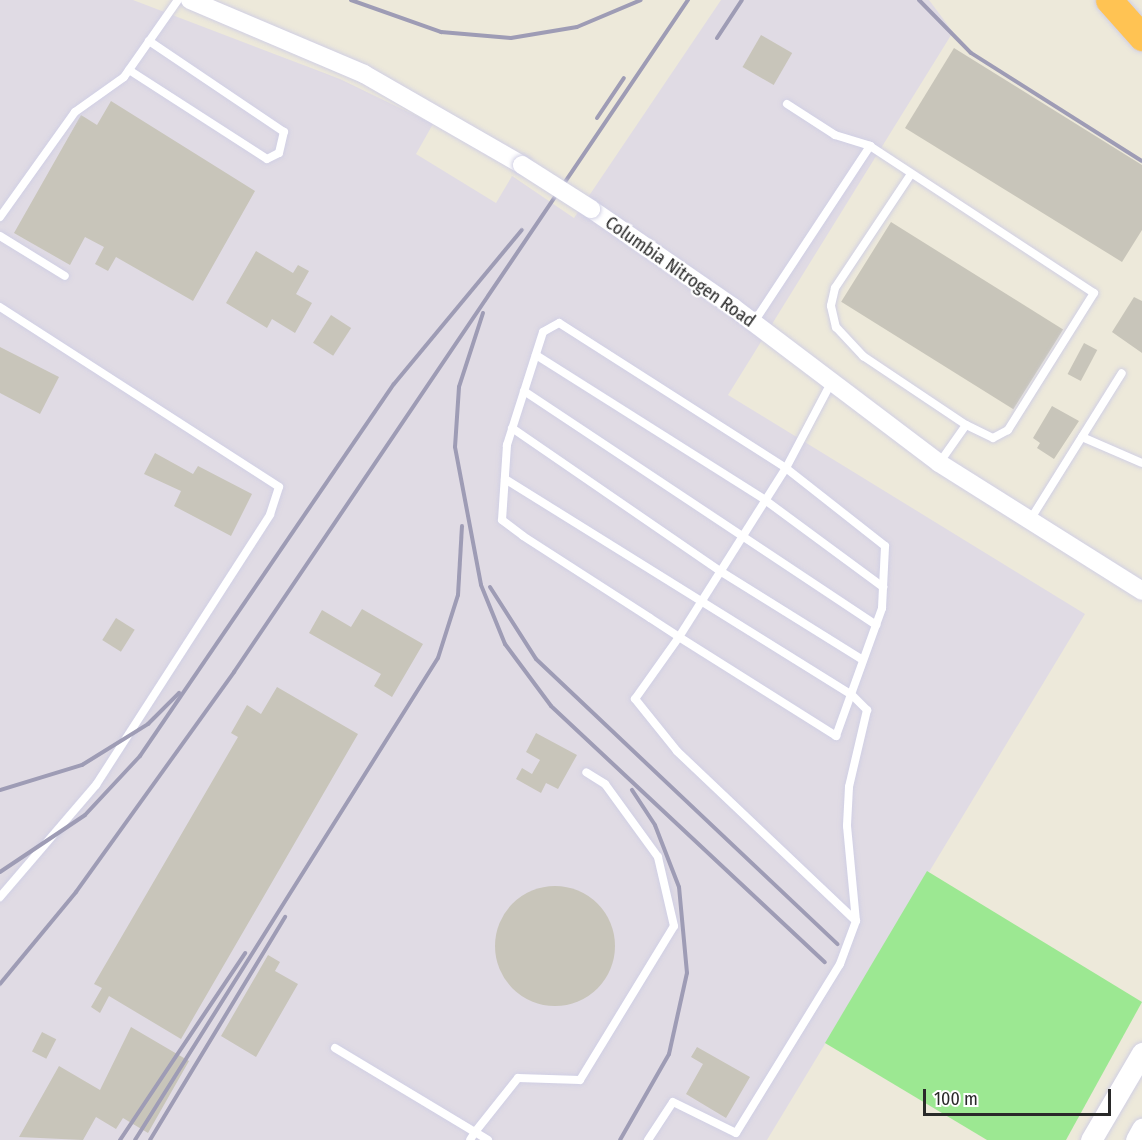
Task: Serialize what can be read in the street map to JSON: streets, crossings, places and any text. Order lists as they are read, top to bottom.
{
  "streets": {
    "street": ["Columbia Nitrogen Road"]
  },
  "scale_bar": "100 m"
}
